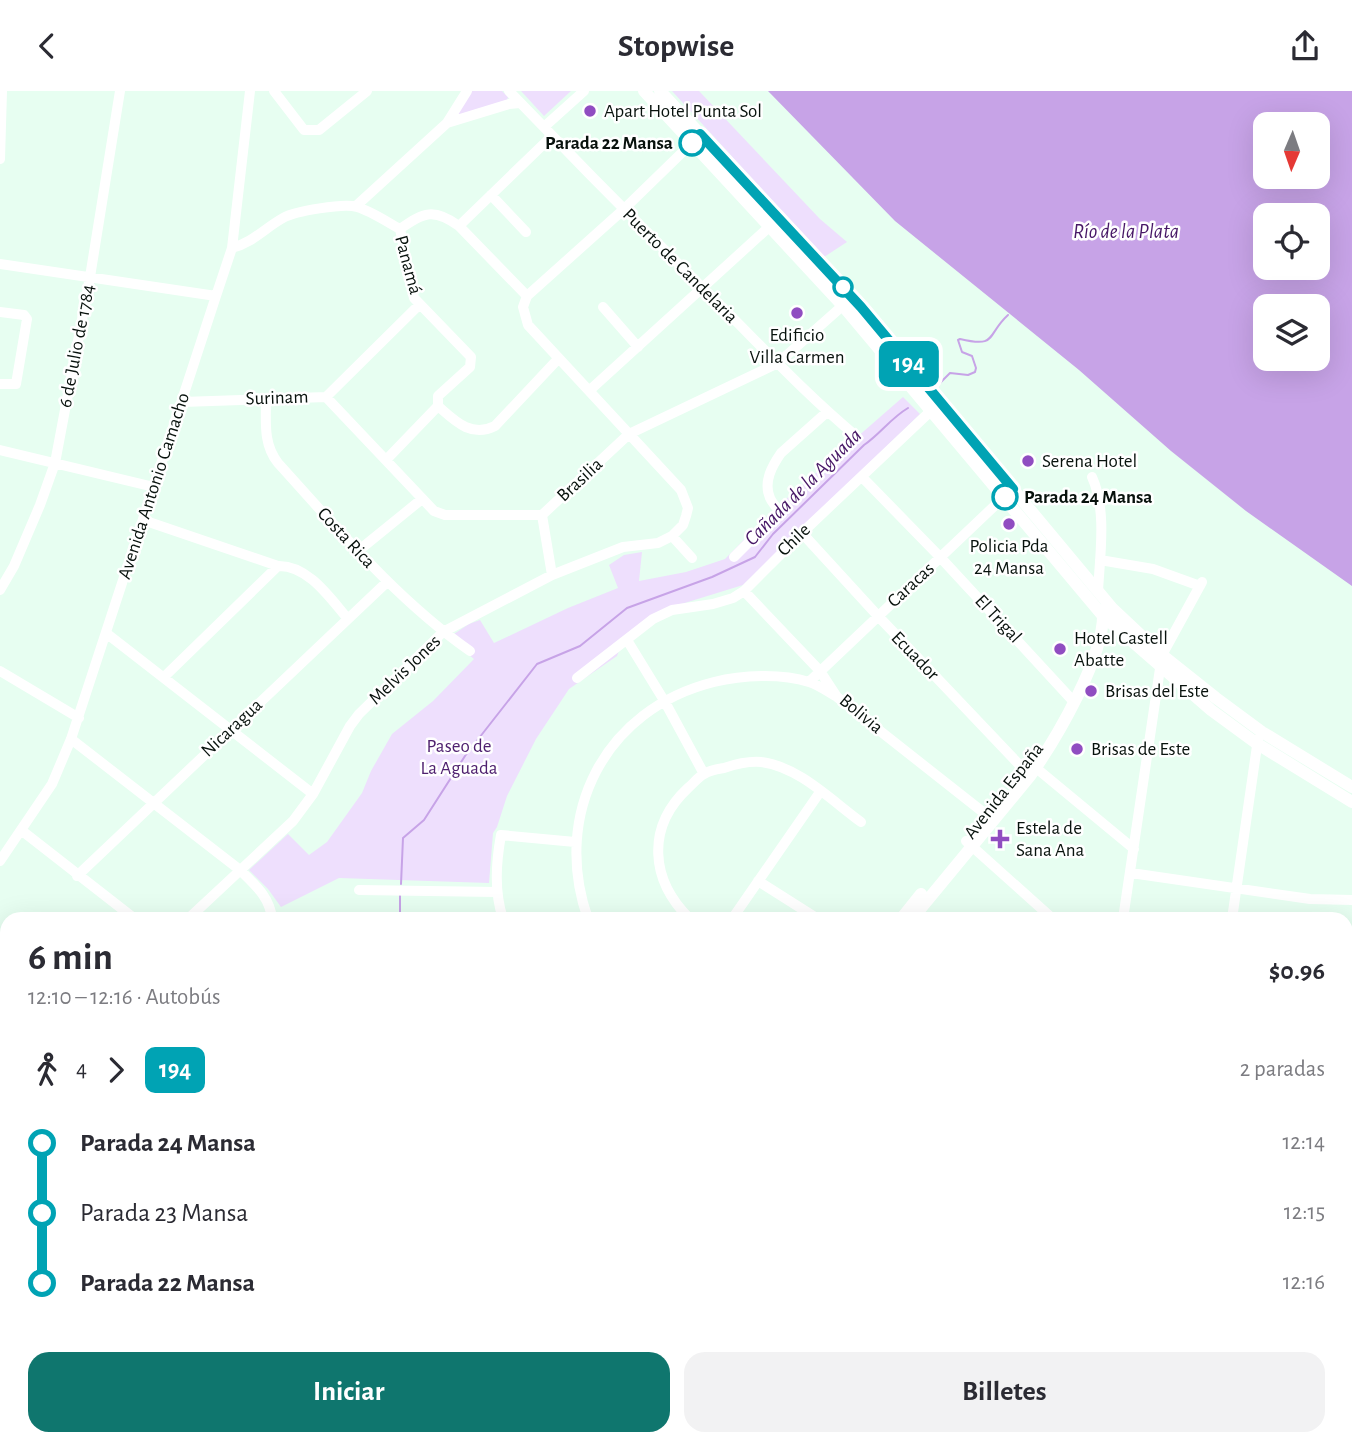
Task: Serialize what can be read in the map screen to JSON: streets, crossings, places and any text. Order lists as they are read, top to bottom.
{
  "streets": {
    "main road": ["Avenida España"],
    "street": [
      "Panamá",
      "Puerto de Candelaria",
      "6 de Julio de 1784",
      "Surinam",
      "Brasilia",
      "Avenida Antonio Camacho",
      "Costa Rica",
      "Chile",
      "Caracas",
      "El Trigal",
      "Ecuador",
      "Melvis Jones",
      "Bolivia",
      "Nicaragua"
    ]
  },
  "crossings": [
    ["Panamá", "Surinam"],
    ["Puerto de Candelaria", "Brasilia"],
    ["Surinam", "Brasilia"],
    ["Surinam", "Avenida Antonio Camacho"],
    ["Surinam", "Costa Rica"],
    ["Costa Rica", "Melvis Jones"],
    ["Costa Rica", "Nicaragua"],
    ["Chile", "El Trigal"],
    ["Chile", "Ecuador"],
    ["Chile", "Bolivia"],
    ["Caracas", "El Trigal"],
    ["Caracas", "Ecuador"],
    ["Caracas", "Bolivia"],
    ["El Trigal", "Avenida España"],
    ["Ecuador", "Avenida España"],
    ["Bolivia", "Avenida España"]
  ],
  "water": ["Río de la Plata", "Cañada de la Aguada"],
  "parks": ["Paseo de La Aguada"],
  "places": {
    "other": [
      "Apart Hotel Punta Sol",
      "Parada 22 Mansa",
      "Edificio Villa Carmen",
      "Serena Hotel",
      "Parada 24 Mansa",
      "Policia Pda 24 Mansa",
      "Hotel Castell Abatte",
      "Brisas del Este",
      "Brisas de Este"
    ],
    "health": ["Estela de Sana Ana"]
  },
  "lines": ["bus line 194"],
  "north": "bottom",
  "page": {
    "header": "Stopwise",
    "on_map": "194",
    "heading": ["6 min", "12:10 – 12:16 · Autobús", "$0.96"],
    "legs": ["4", "194", "2 paradas"],
    "list": [
      {
        "name": "Parada 24 Mansa",
        "value": "12:14"
      },
      {
        "name": "Parada 23 Mansa",
        "value": "12:15"
      },
      {
        "name": "Parada 22 Mansa",
        "value": "12:16"
      }
    ],
    "buttons": ["Iniciar", "Billetes"]
  }
}
